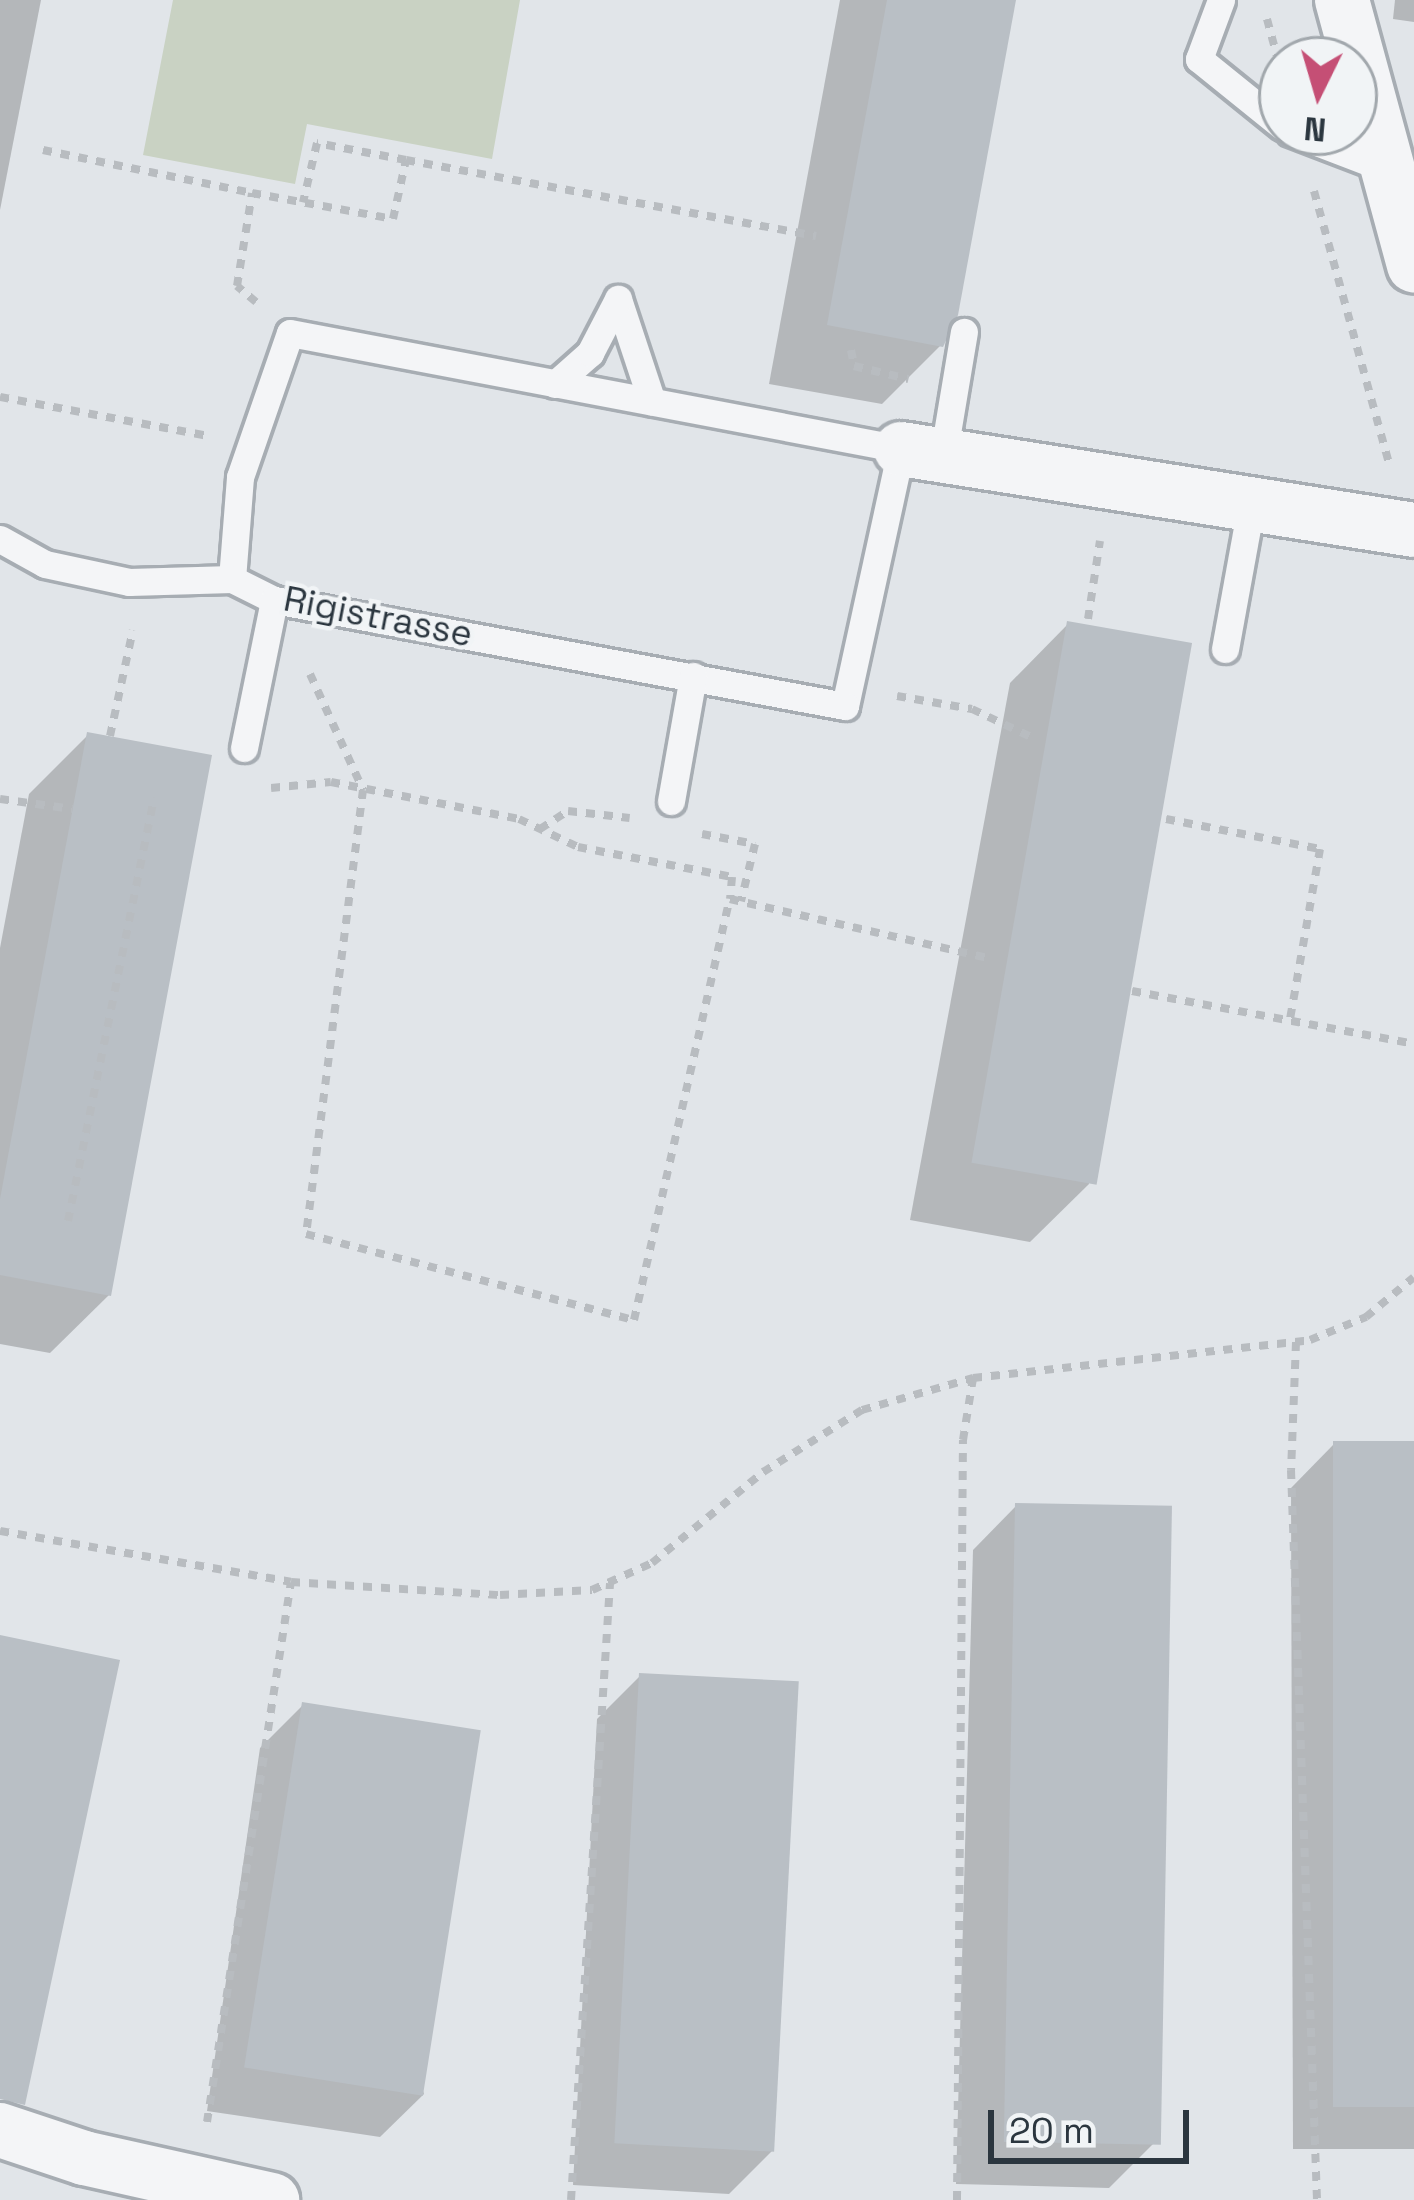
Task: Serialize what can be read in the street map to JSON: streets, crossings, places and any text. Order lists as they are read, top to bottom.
{
  "streets": {
    "lane": ["Rigistrasse"]
  },
  "scale_bar": "20 m",
  "north": "bottom"
}
